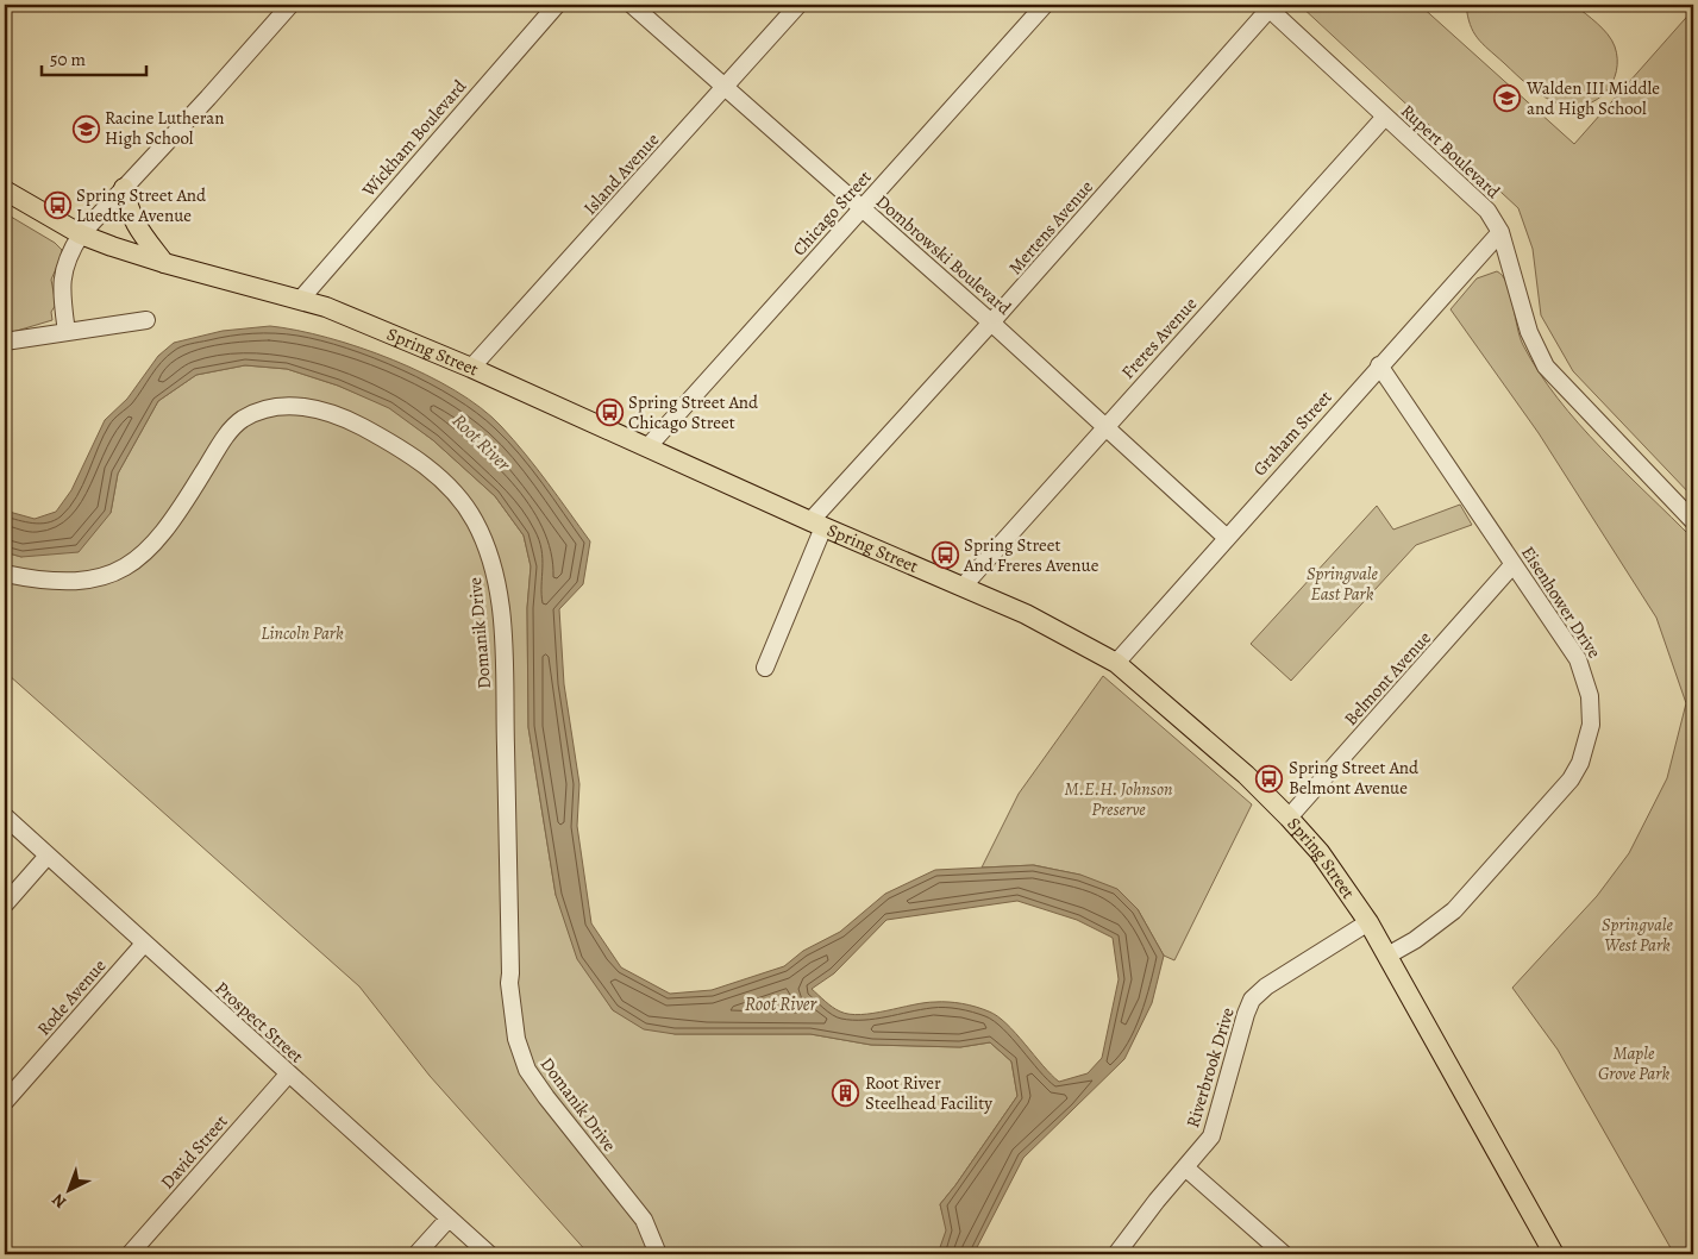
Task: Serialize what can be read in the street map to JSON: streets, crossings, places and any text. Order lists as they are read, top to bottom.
{
  "streets": {
    "main road": ["Spring Street"],
    "street": [
      "Wickham Boulevard",
      "Rupert Boulevard",
      "Island Avenue",
      "Chicago Street",
      "Mertens Avenue",
      "Dombrowski Boulevard",
      "Freres Avenue",
      "Graham Street",
      "Eisenhower Drive",
      "Domanik Drive",
      "Belmont Avenue",
      "Rode Avenue",
      "Prospect Street",
      "Riverbrook Drive",
      "David Street"
    ]
  },
  "crossings": [
    ["Wickham Boulevard", "Spring Street"],
    ["Rupert Boulevard", "Mertens Avenue"],
    ["Rupert Boulevard", "Freres Avenue"],
    ["Rupert Boulevard", "Graham Street"],
    ["Island Avenue", "Dombrowski Boulevard"],
    ["Island Avenue", "Spring Street"],
    ["Chicago Street", "Dombrowski Boulevard"],
    ["Chicago Street", "Spring Street"],
    ["Mertens Avenue", "Dombrowski Boulevard"],
    ["Mertens Avenue", "Spring Street"],
    ["Dombrowski Boulevard", "Freres Avenue"],
    ["Dombrowski Boulevard", "Graham Street"],
    ["Freres Avenue", "Spring Street"],
    ["Spring Street", "Graham Street"],
    ["Spring Street", "Eisenhower Drive"],
    ["Spring Street", "Belmont Avenue"],
    ["Spring Street", "Riverbrook Drive"],
    ["Graham Street", "Eisenhower Drive"],
    ["Eisenhower Drive", "Belmont Avenue"],
    ["Rode Avenue", "Prospect Street"],
    ["Prospect Street", "David Street"]
  ],
  "water": ["Root River"],
  "parks": [
    "Springvale East Park",
    "Lincoln Park",
    "M.E.H. Johnson Preserve",
    "Springvale West Park",
    "Maple Grove Park"
  ],
  "places": {
    "school or university": ["Walden III Middle and High School", "Racine Lutheran High School"],
    "bus stop": [
      "Spring Street And Luedtke Avenue",
      "Spring Street And Chicago Street",
      "Spring Street And Freres Avenue",
      "Spring Street And Belmont Avenue"
    ],
    "building": ["Root River Steelhead Facility"]
  },
  "scale_bar": "50 m",
  "north": "bottom left"
}
